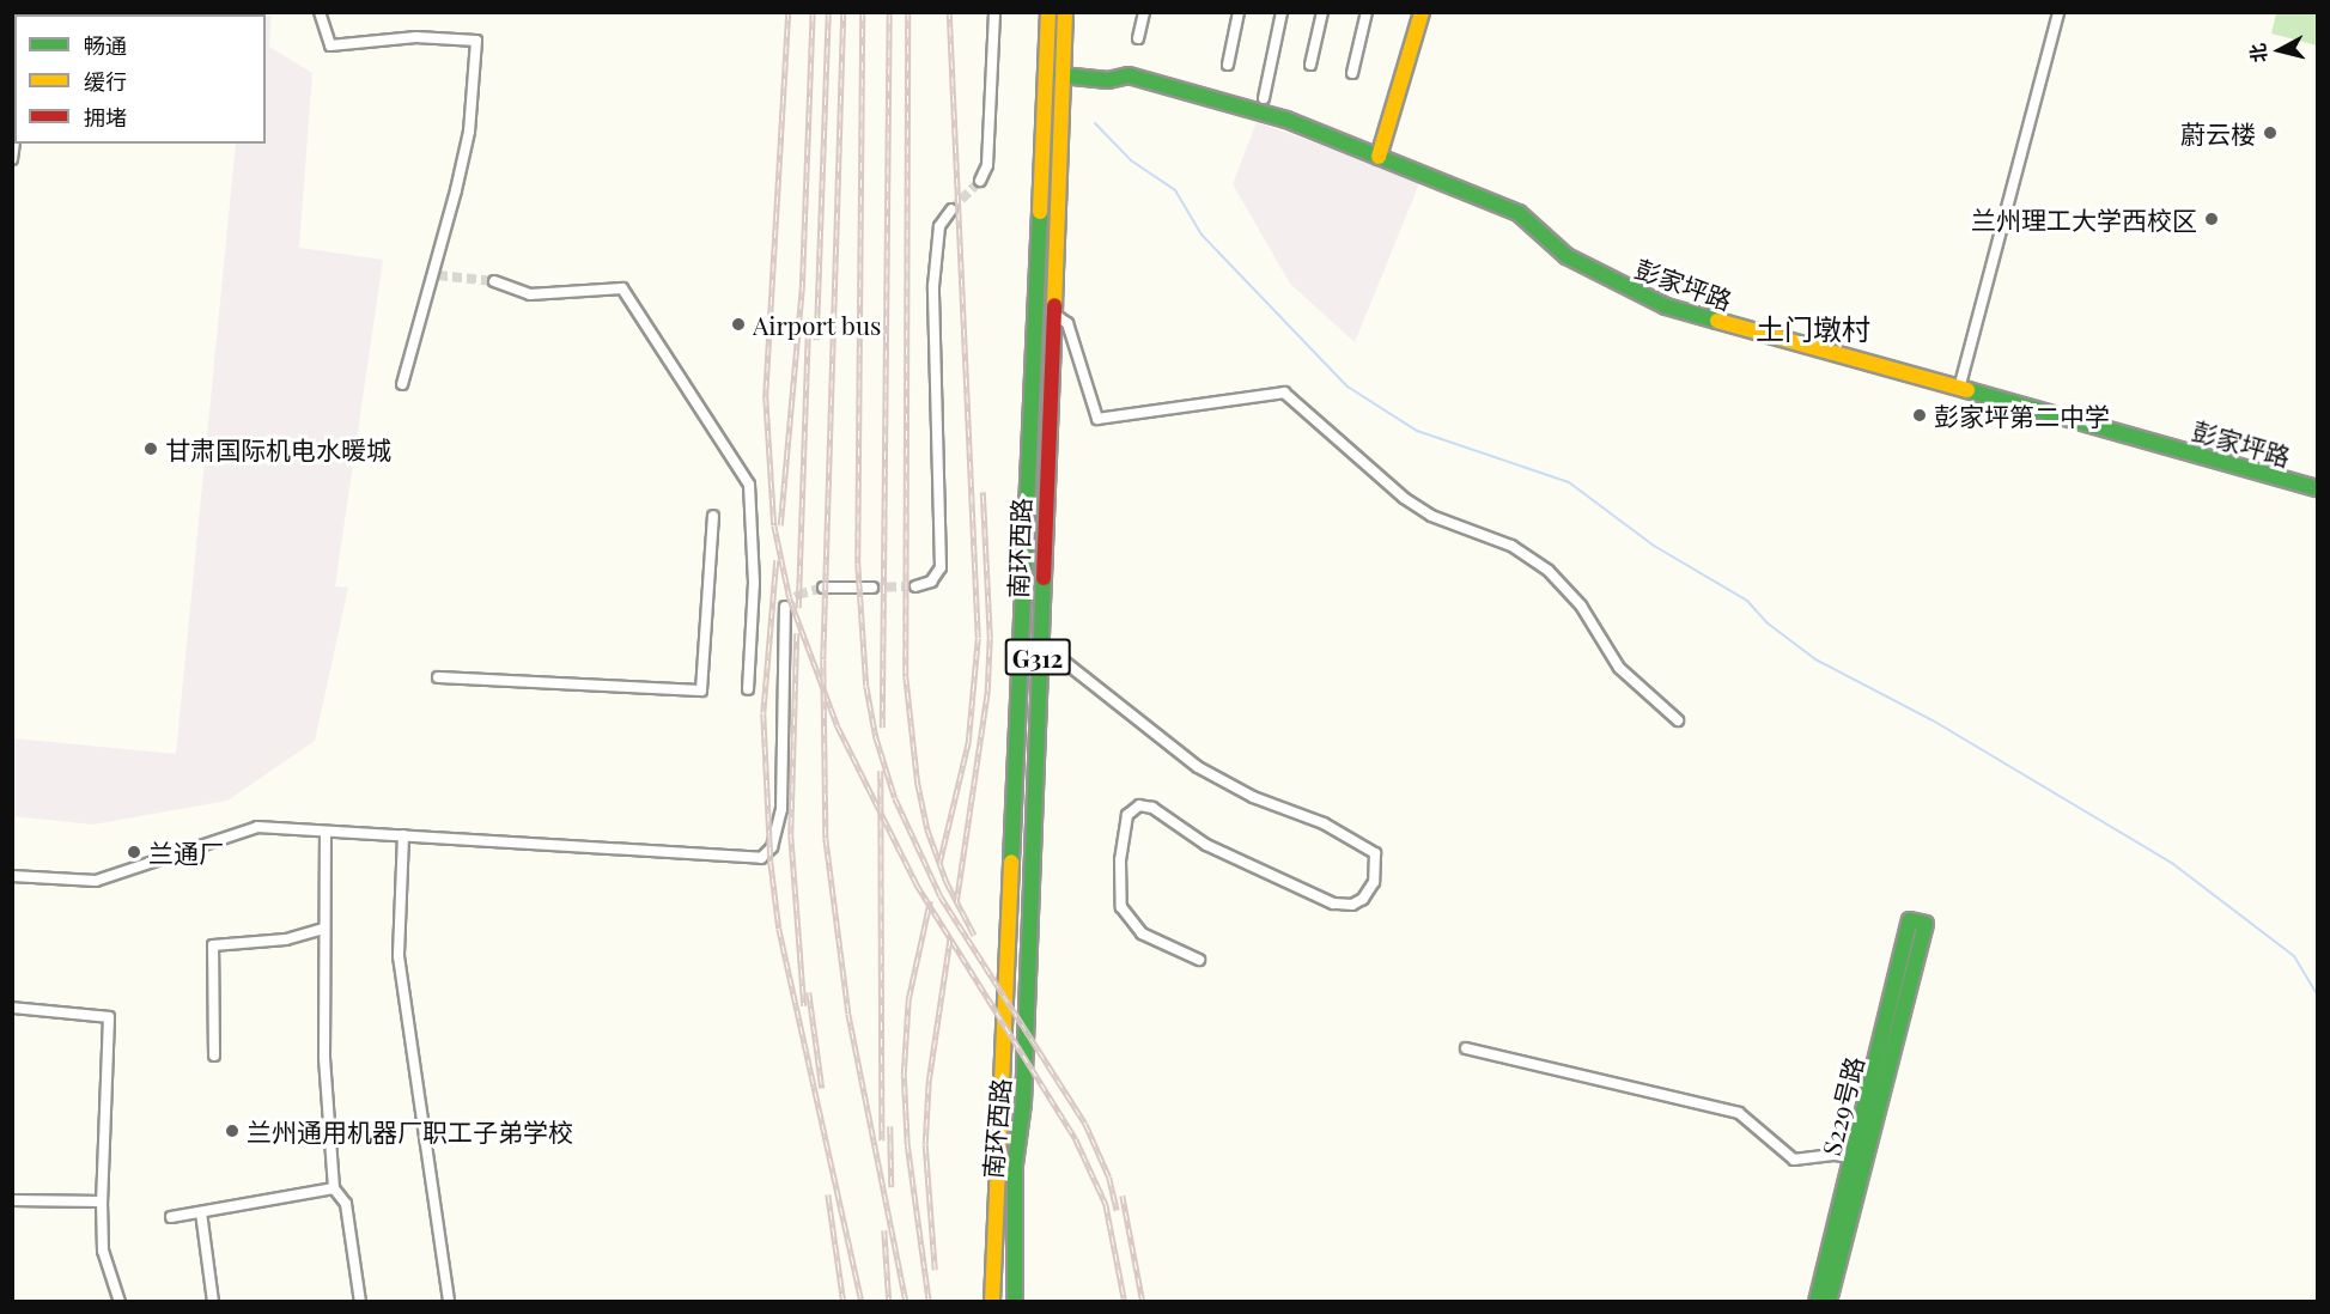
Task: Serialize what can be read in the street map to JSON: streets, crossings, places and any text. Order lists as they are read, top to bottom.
{
  "streets": {
    "main road": [
      "彭家坪路",
      "南环西路",
      "G312",
      "S229号路"
    ]
  },
  "crossings": [
    ["彭家坪路", "南环西路"]
  ],
  "districts": ["土门墩村"],
  "places": [
    "蔚云楼",
    "兰州理工大学西校区",
    "Airport bus",
    "彭家坪第二中学",
    "甘肃国际机电水暖城",
    "兰通厂",
    "兰州通用机器厂职工子弟学校"
  ],
  "legend": ["畅通", "缓行", "拥堵"],
  "north": "left"
}
